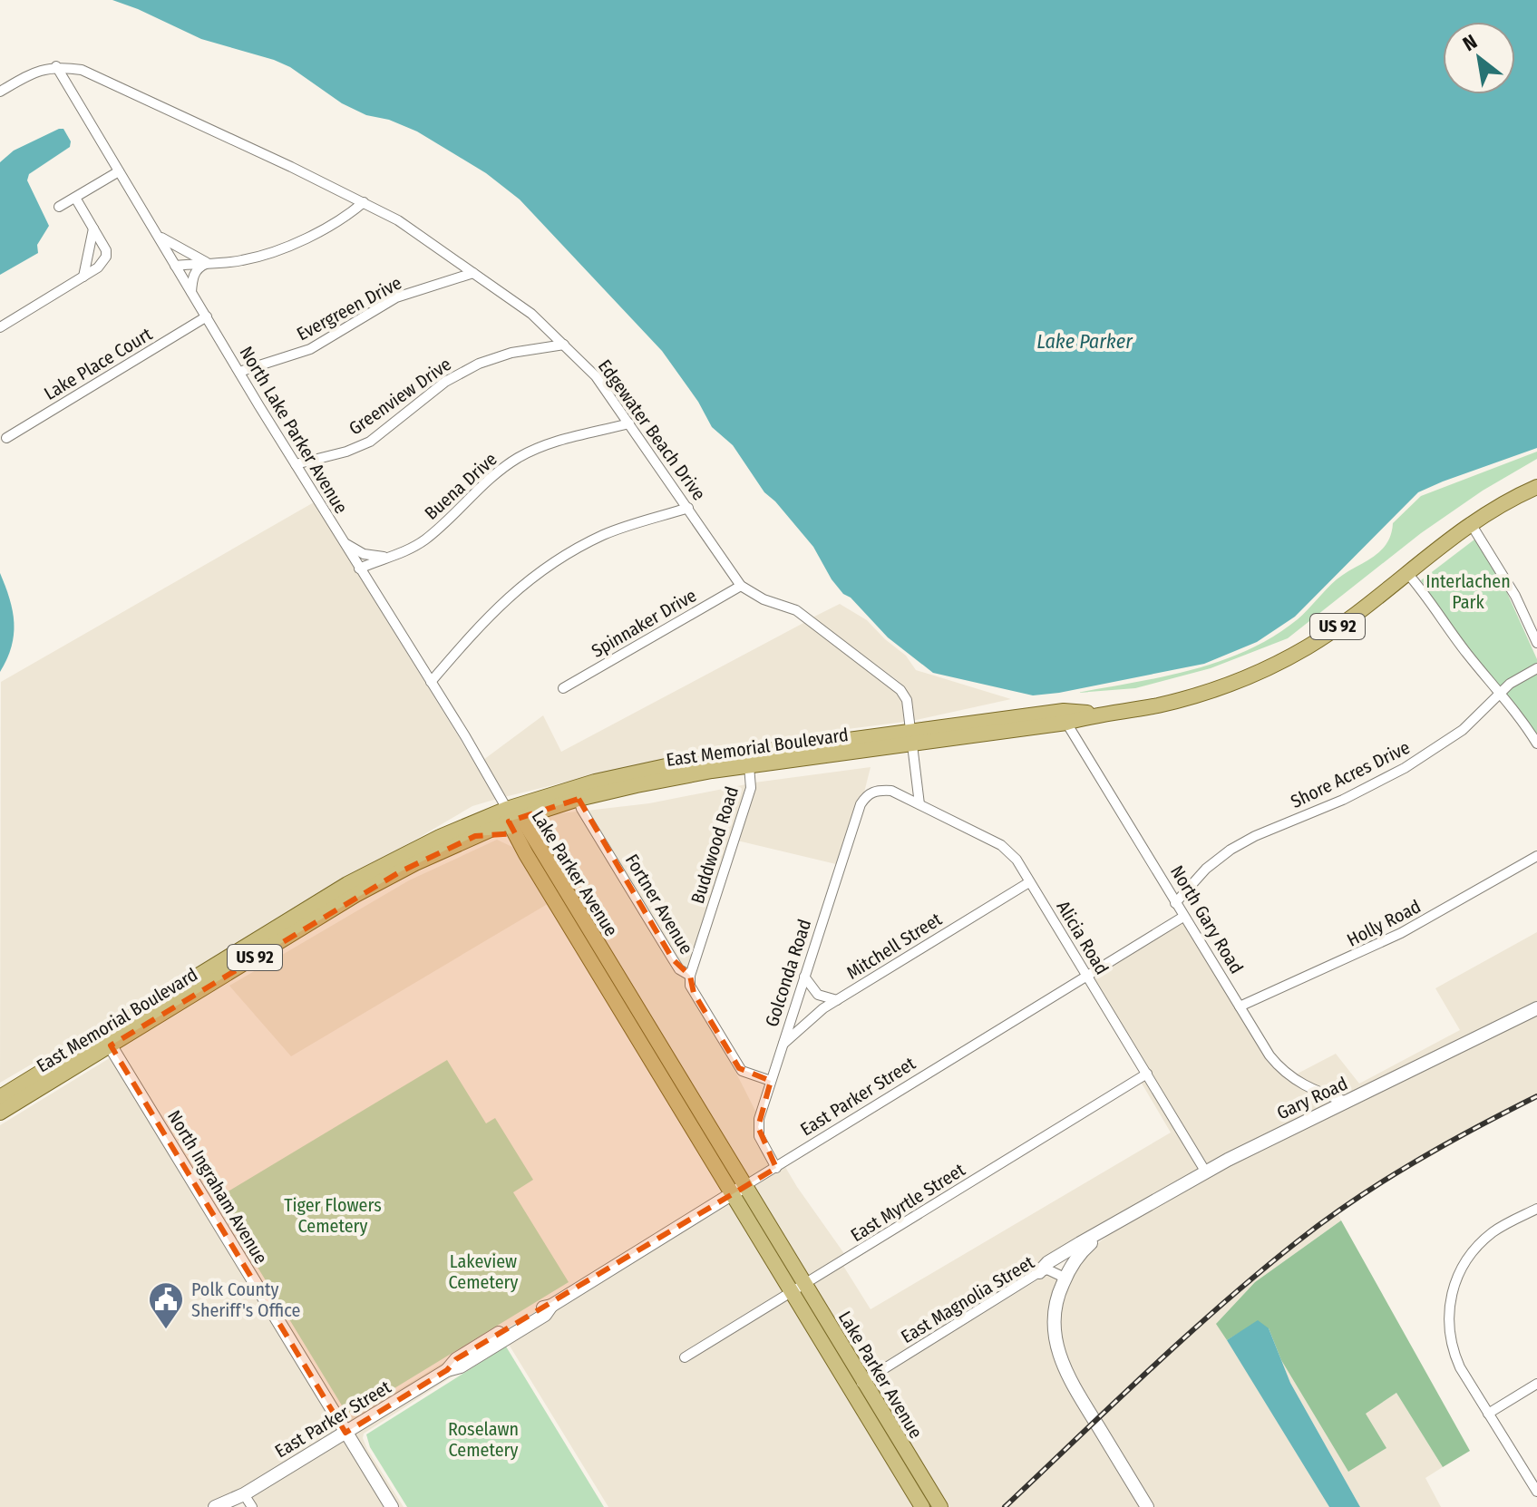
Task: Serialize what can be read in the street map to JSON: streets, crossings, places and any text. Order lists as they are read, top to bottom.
{
  "streets": {
    "main road": ["US 92", "East Memorial Boulevard", "Lake Parker Avenue"],
    "street": [
      "Evergreen Drive",
      "Lake Place Court",
      "Greenview Drive",
      "North Lake Parker Avenue",
      "Edgewater Beach Drive",
      "Buena Drive",
      "Spinnaker Drive",
      "Shore Acres Drive",
      "Buddwood Road",
      "Fortner Avenue",
      "North Gary Road",
      "Holly Road",
      "Alicia Road",
      "Mitchell Street",
      "Golconda Road",
      "East Parker Street",
      "Gary Road",
      "North Ingraham Avenue",
      "East Myrtle Street",
      "East Magnolia Street"
    ]
  },
  "crossings": [
    ["Evergreen Drive", "North Lake Parker Avenue"],
    ["Evergreen Drive", "Edgewater Beach Drive"],
    ["Lake Place Court", "North Lake Parker Avenue"],
    ["Greenview Drive", "North Lake Parker Avenue"],
    ["Greenview Drive", "Edgewater Beach Drive"],
    ["North Lake Parker Avenue", "Edgewater Beach Drive"],
    ["North Lake Parker Avenue", "Buena Drive"],
    ["North Lake Parker Avenue", "East Memorial Boulevard"],
    ["North Lake Parker Avenue", "Lake Parker Avenue"],
    ["Edgewater Beach Drive", "Buena Drive"],
    ["Edgewater Beach Drive", "Spinnaker Drive"],
    ["Edgewater Beach Drive", "East Memorial Boulevard"],
    ["Edgewater Beach Drive", "Alicia Road"],
    ["East Memorial Boulevard", "Buddwood Road"],
    ["East Memorial Boulevard", "Lake Parker Avenue"],
    ["East Memorial Boulevard", "Fortner Avenue"],
    ["East Memorial Boulevard", "North Gary Road"],
    ["East Memorial Boulevard", "North Ingraham Avenue"],
    ["Shore Acres Drive", "North Gary Road"],
    ["Buddwood Road", "Fortner Avenue"],
    ["Lake Parker Avenue", "East Parker Street"],
    ["Lake Parker Avenue", "East Myrtle Street"],
    ["Lake Parker Avenue", "East Magnolia Street"],
    ["Fortner Avenue", "Golconda Road"],
    ["North Gary Road", "Holly Road"],
    ["North Gary Road", "East Parker Street"],
    ["North Gary Road", "Gary Road"],
    ["Alicia Road", "Mitchell Street"],
    ["Alicia Road", "Golconda Road"],
    ["Alicia Road", "East Parker Street"],
    ["Alicia Road", "Gary Road"],
    ["Alicia Road", "East Myrtle Street"],
    ["Mitchell Street", "Golconda Road"],
    ["Golconda Road", "East Parker Street"],
    ["East Parker Street", "North Ingraham Avenue"]
  ],
  "water": ["Lake Parker"],
  "parks": [
    "Interlachen Park",
    "Tiger Flowers Cemetery",
    "Lakeview Cemetery",
    "Roselawn Cemetery"
  ],
  "places": {
    "public building": ["Polk County Sheriff's Office"]
  },
  "north": "top left"
}
